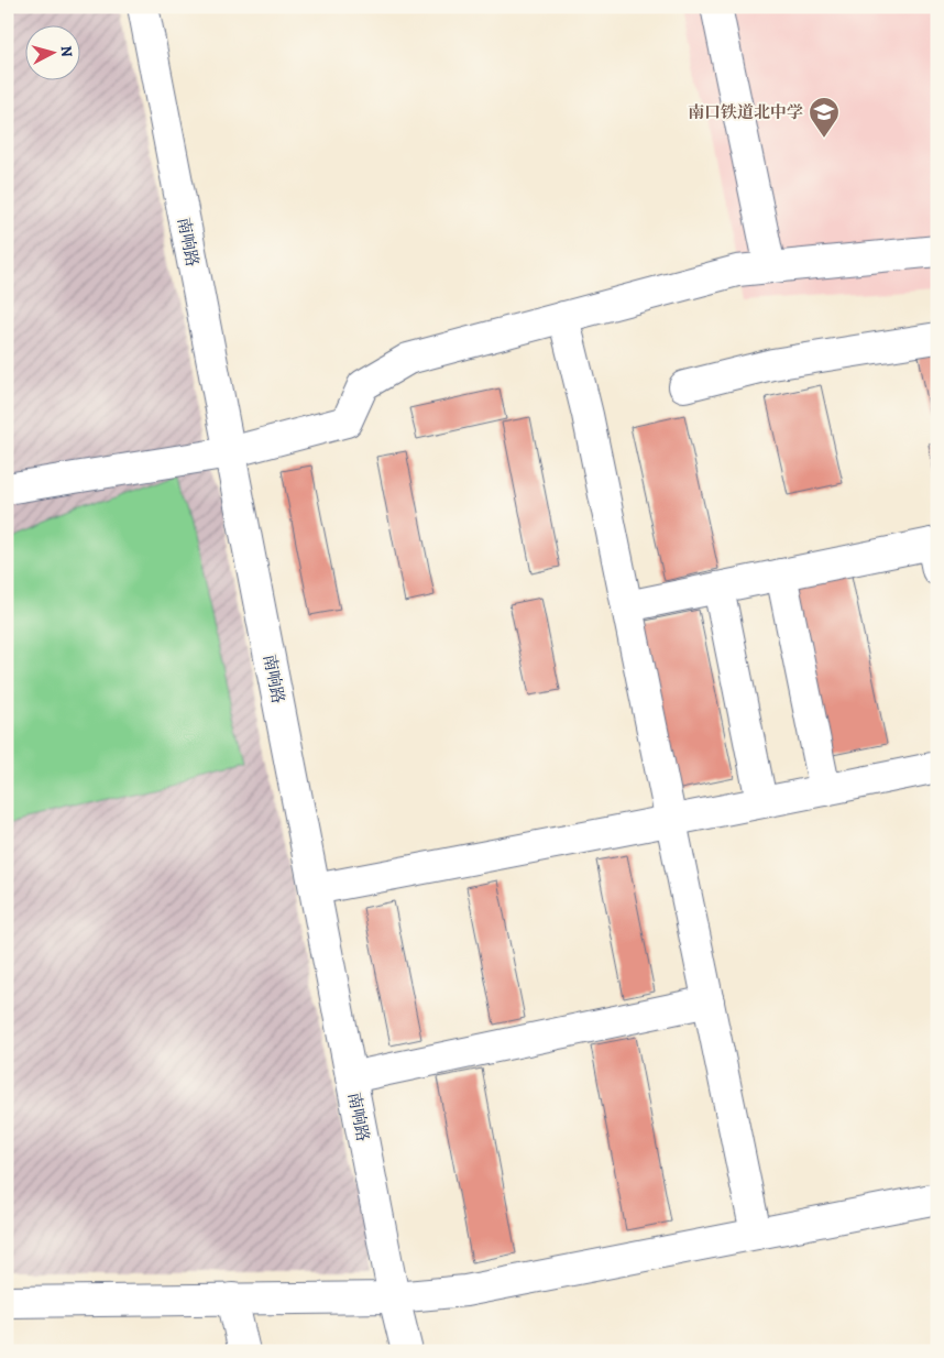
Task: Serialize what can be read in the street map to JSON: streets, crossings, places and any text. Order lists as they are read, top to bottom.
{
  "streets": {
    "street": ["南响路"]
  },
  "places": {
    "school or university": ["南口铁道北中学"]
  },
  "north": "right"
}
